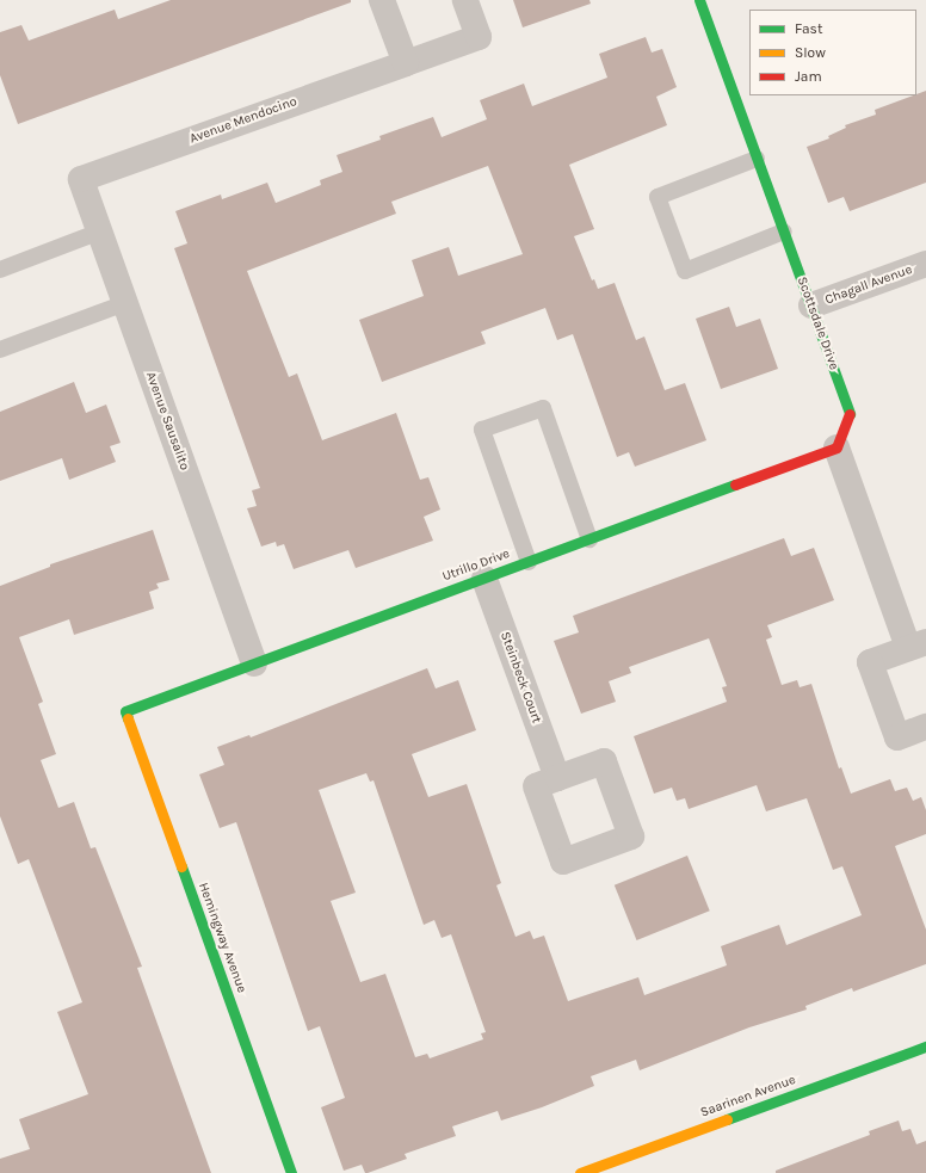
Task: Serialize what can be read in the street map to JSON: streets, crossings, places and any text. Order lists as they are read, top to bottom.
{
  "streets": {
    "street": [
      "Avenue Mendocino",
      "Chagall Avenue",
      "Scottsdale Drive",
      "Avenue Sausalito",
      "Utrillo Drive",
      "Steinbeck Court",
      "Hemingway Avenue",
      "Saarinen Avenue"
    ]
  },
  "crossings": [
    ["Avenue Mendocino", "Avenue Sausalito"],
    ["Chagall Avenue", "Scottsdale Drive"],
    ["Scottsdale Drive", "Utrillo Drive"],
    ["Avenue Sausalito", "Utrillo Drive"],
    ["Utrillo Drive", "Steinbeck Court"],
    ["Utrillo Drive", "Hemingway Avenue"]
  ],
  "legend": ["Fast", "Slow", "Jam"]
}
